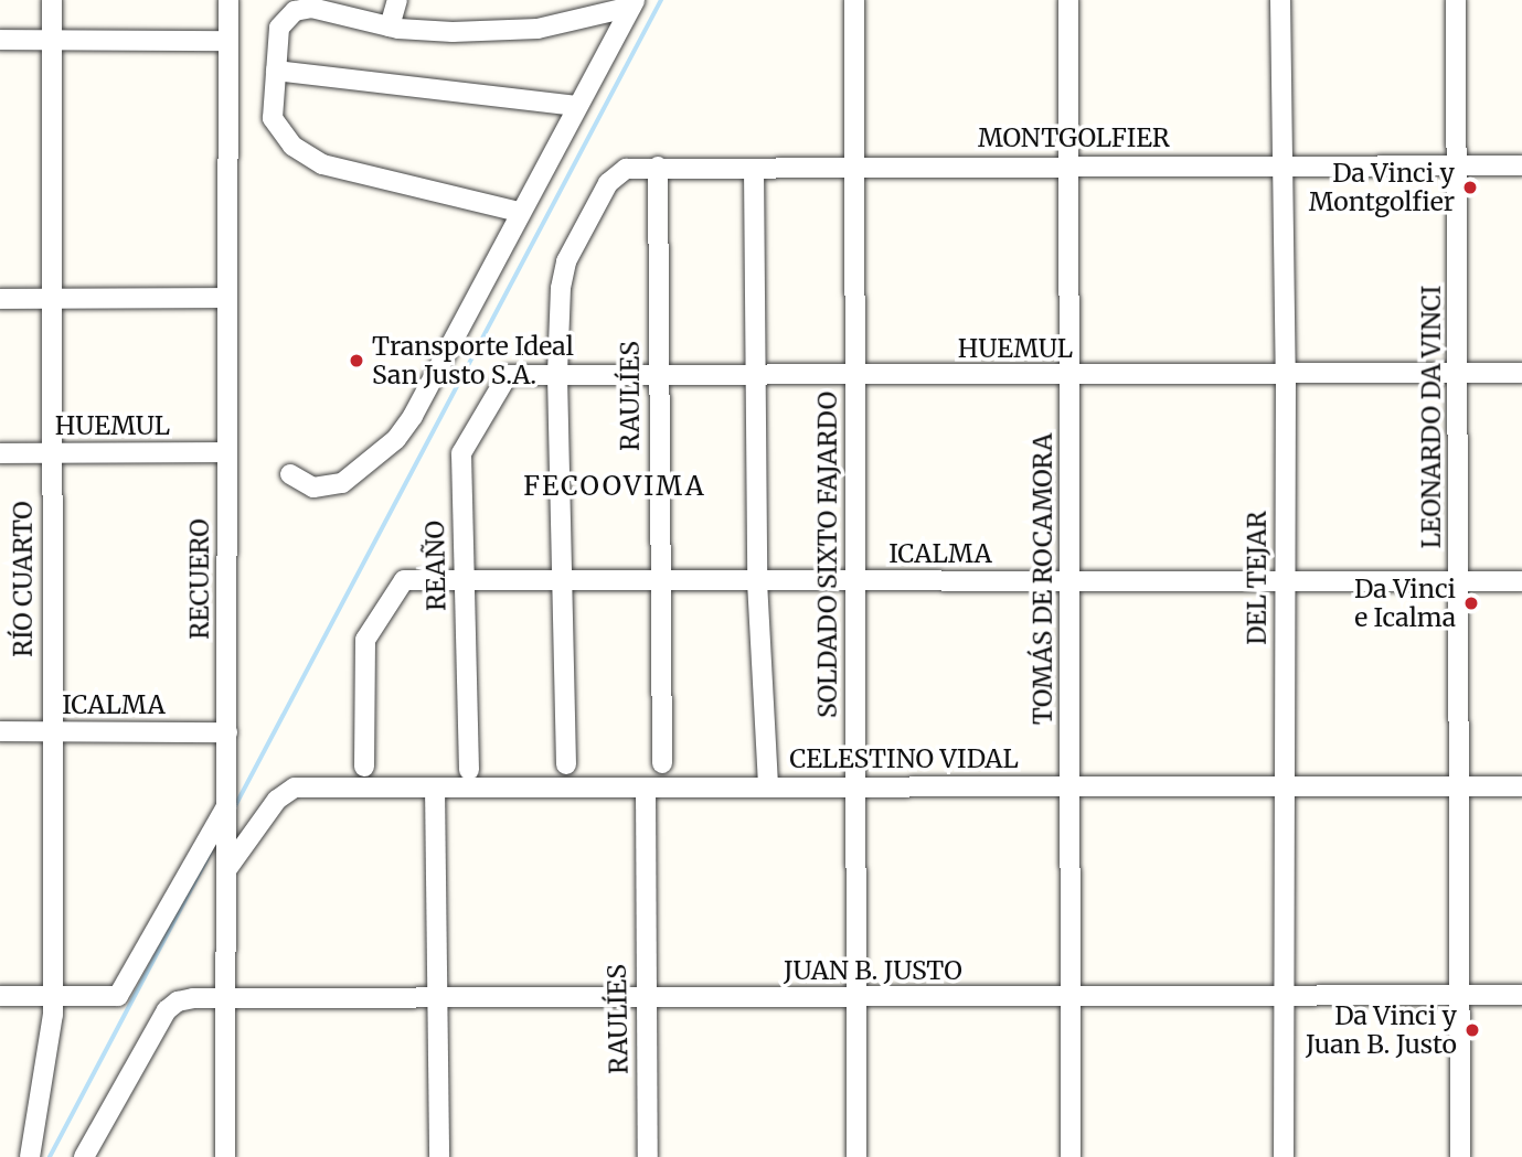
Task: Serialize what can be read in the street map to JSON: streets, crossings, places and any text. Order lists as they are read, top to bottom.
{
  "streets": {
    "street": [
      "MONTGOLFIER",
      "HUEMUL",
      "RAULÍES",
      "LEONARDO DA VINCI",
      "ICALMA",
      "SOLDADO SIXTO FAJARDO",
      "REAÑO",
      "DEL TEJAR",
      "RÍO CUARTO",
      "RECUERO",
      "TOMÁS DE ROCAMORA",
      "CELESTINO VIDAL",
      "JUAN B. JUSTO"
    ]
  },
  "crossings": [
    ["MONTGOLFIER", "HUEMUL"],
    ["MONTGOLFIER", "RAULÍES"],
    ["MONTGOLFIER", "LEONARDO DA VINCI"],
    ["MONTGOLFIER", "SOLDADO SIXTO FAJARDO"],
    ["MONTGOLFIER", "DEL TEJAR"],
    ["MONTGOLFIER", "TOMÁS DE ROCAMORA"],
    ["HUEMUL", "RAULÍES"],
    ["HUEMUL", "LEONARDO DA VINCI"],
    ["HUEMUL", "SOLDADO SIXTO FAJARDO"],
    ["HUEMUL", "REAÑO"],
    ["HUEMUL", "DEL TEJAR"],
    ["HUEMUL", "RÍO CUARTO"],
    ["HUEMUL", "RECUERO"],
    ["HUEMUL", "TOMÁS DE ROCAMORA"],
    ["RAULÍES", "ICALMA"],
    ["RAULÍES", "CELESTINO VIDAL"],
    ["RAULÍES", "JUAN B. JUSTO"],
    ["LEONARDO DA VINCI", "ICALMA"],
    ["LEONARDO DA VINCI", "CELESTINO VIDAL"],
    ["LEONARDO DA VINCI", "JUAN B. JUSTO"],
    ["ICALMA", "SOLDADO SIXTO FAJARDO"],
    ["ICALMA", "REAÑO"],
    ["ICALMA", "DEL TEJAR"],
    ["ICALMA", "RÍO CUARTO"],
    ["ICALMA", "RECUERO"],
    ["ICALMA", "TOMÁS DE ROCAMORA"],
    ["SOLDADO SIXTO FAJARDO", "CELESTINO VIDAL"],
    ["SOLDADO SIXTO FAJARDO", "JUAN B. JUSTO"],
    ["DEL TEJAR", "CELESTINO VIDAL"],
    ["DEL TEJAR", "JUAN B. JUSTO"],
    ["RECUERO", "CELESTINO VIDAL"],
    ["RECUERO", "JUAN B. JUSTO"],
    ["TOMÁS DE ROCAMORA", "CELESTINO VIDAL"],
    ["TOMÁS DE ROCAMORA", "JUAN B. JUSTO"]
  ],
  "districts": ["FECOOVIMA"],
  "places": [
    "Da Vinci y Montgolfier",
    "Transporte Ideal San Justo S.A.",
    "Da Vinci e Icalma",
    "Da Vinci y Juan B. Justo"
  ]
}
